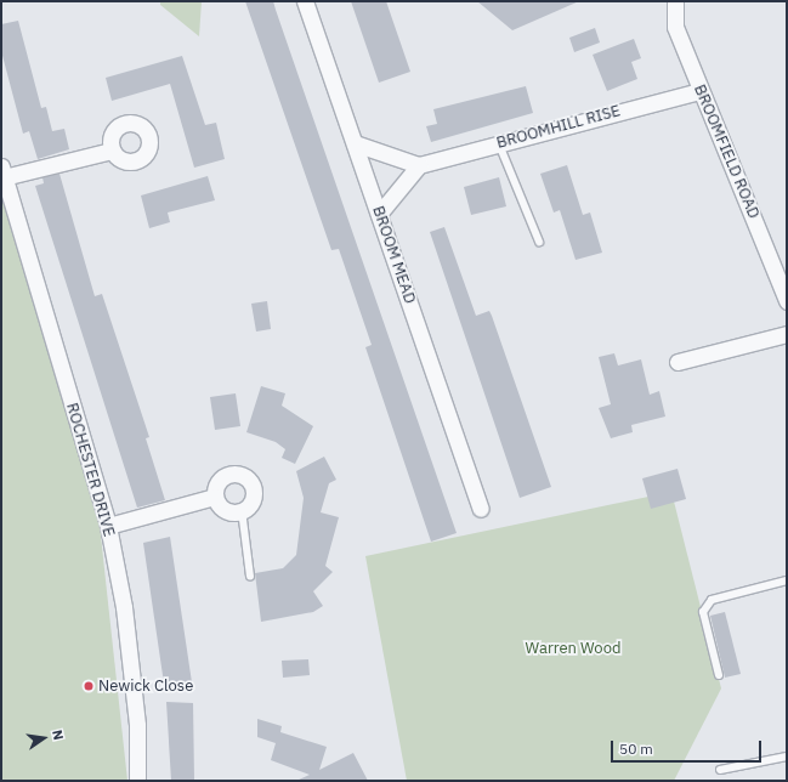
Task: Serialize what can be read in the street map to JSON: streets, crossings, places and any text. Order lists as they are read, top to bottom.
{
  "streets": {
    "street": [
      "BROOMHILL RISE",
      "BROOMFIELD ROAD",
      "BROOM MEAD",
      "ROCHESTER DRIVE"
    ]
  },
  "crossings": [
    ["BROOMHILL RISE", "BROOMFIELD ROAD"]
  ],
  "parks": ["Warren Wood"],
  "places": ["Newick Close"],
  "scale_bar": "50 m",
  "north": "right"
}
